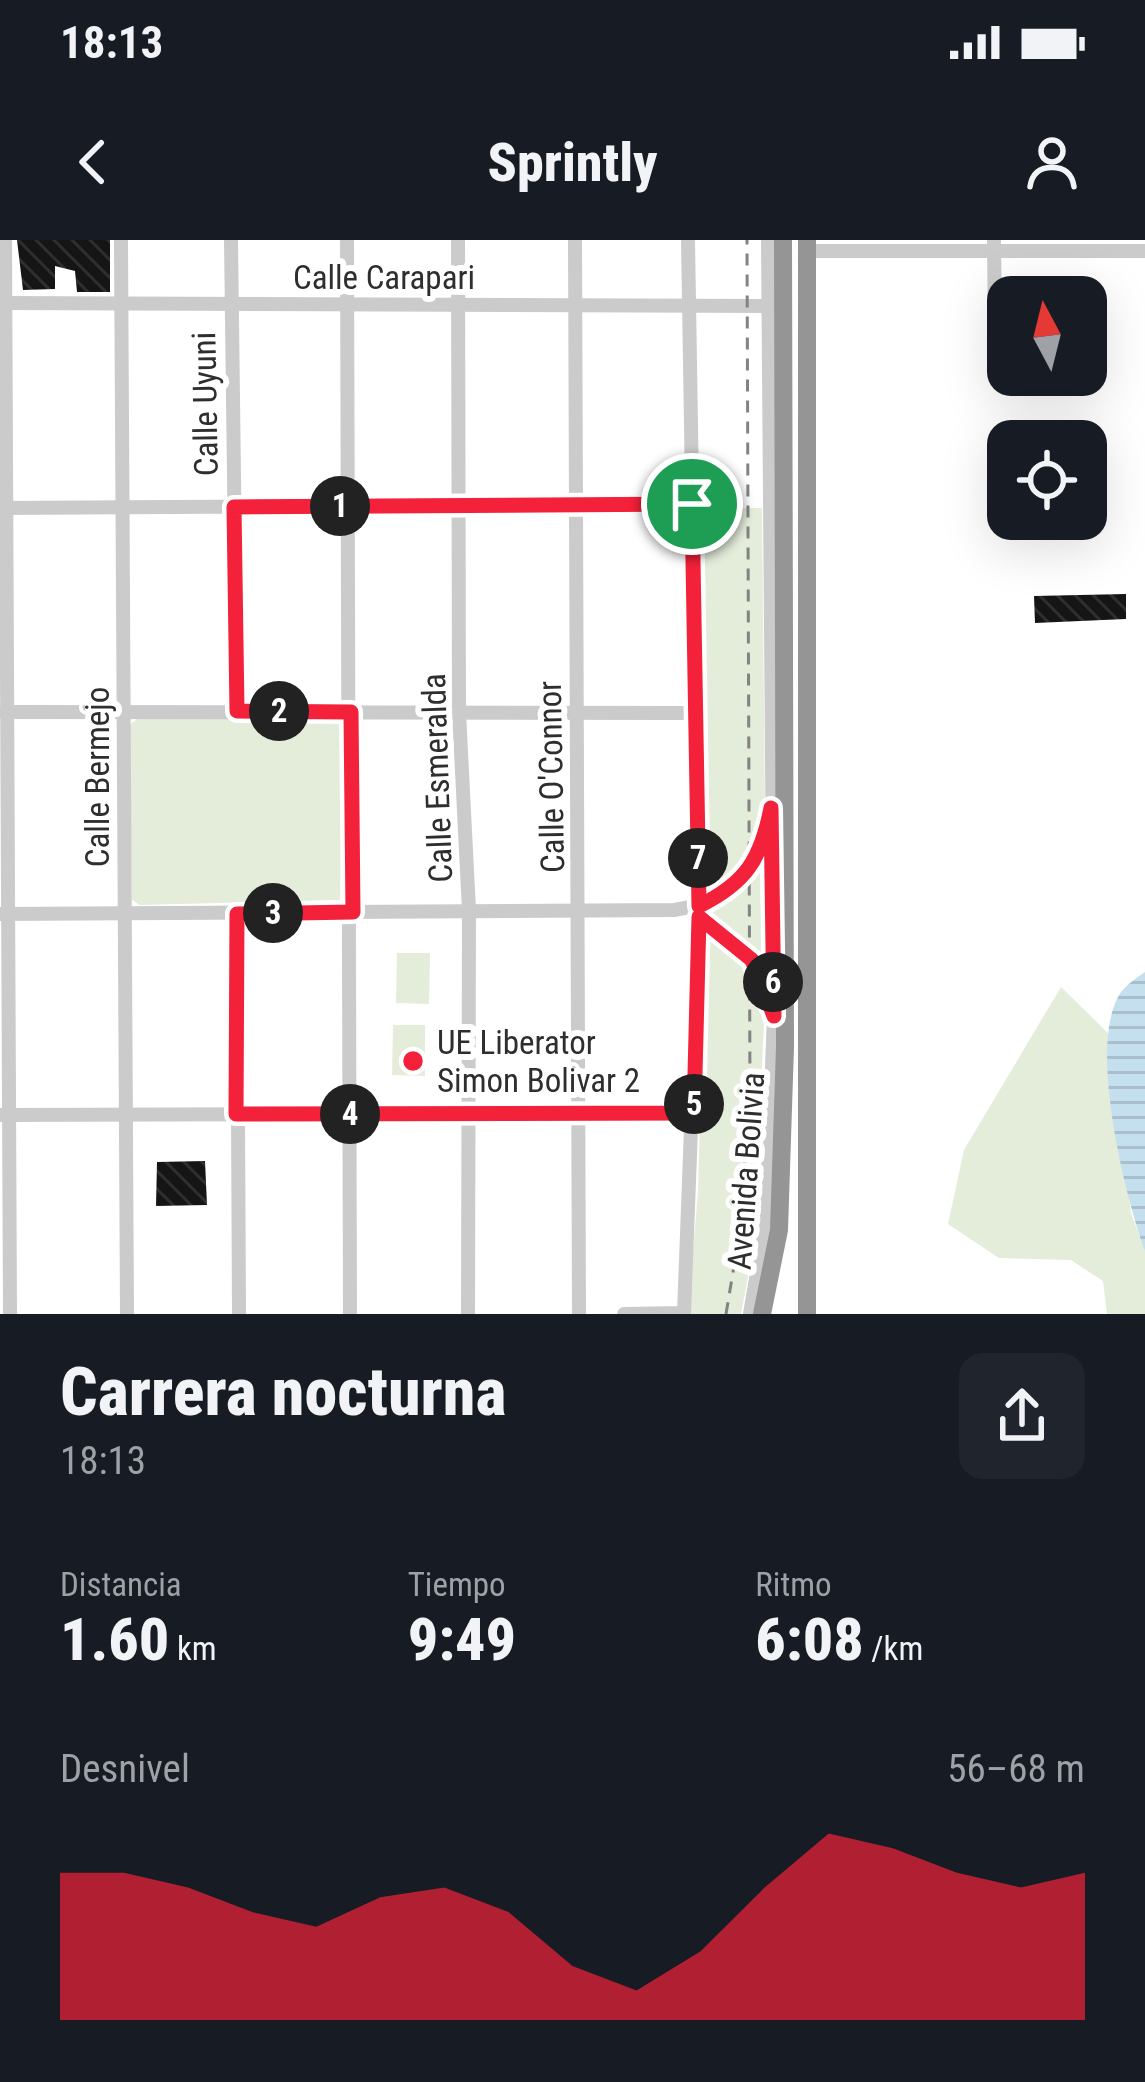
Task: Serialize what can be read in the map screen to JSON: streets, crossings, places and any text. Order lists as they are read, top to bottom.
{
  "streets": {
    "highway": ["Avenida Bolivia"],
    "street": [
      "Calle Carapari",
      "Calle Uyuni",
      "Calle Bermejo",
      "Calle O'Connor",
      "Calle Esmeralda"
    ]
  },
  "crossings": [
    ["Calle Carapari", "Calle Uyuni"],
    ["Calle Carapari", "Calle Bermejo"],
    ["Calle Carapari", "Calle O'Connor"],
    ["Calle Carapari", "Calle Esmeralda"]
  ],
  "places": ["UE Liberator Simon Bolivar 2"],
  "north": "top",
  "page": {
    "status": "18:13",
    "header": "Sprintly",
    "pins": [
      "1",
      "2",
      "7",
      "3",
      "6",
      "5",
      "4"
    ],
    "heading": ["Carrera nocturna", "18:13"],
    "stats": [
      ["Distancia", "1.60 km"],
      ["Tiempo", "9:49"],
      ["Ritmo", "6:08 /km"]
    ],
    "chart": ["Desnivel", "56–68 m"]
  }
}
